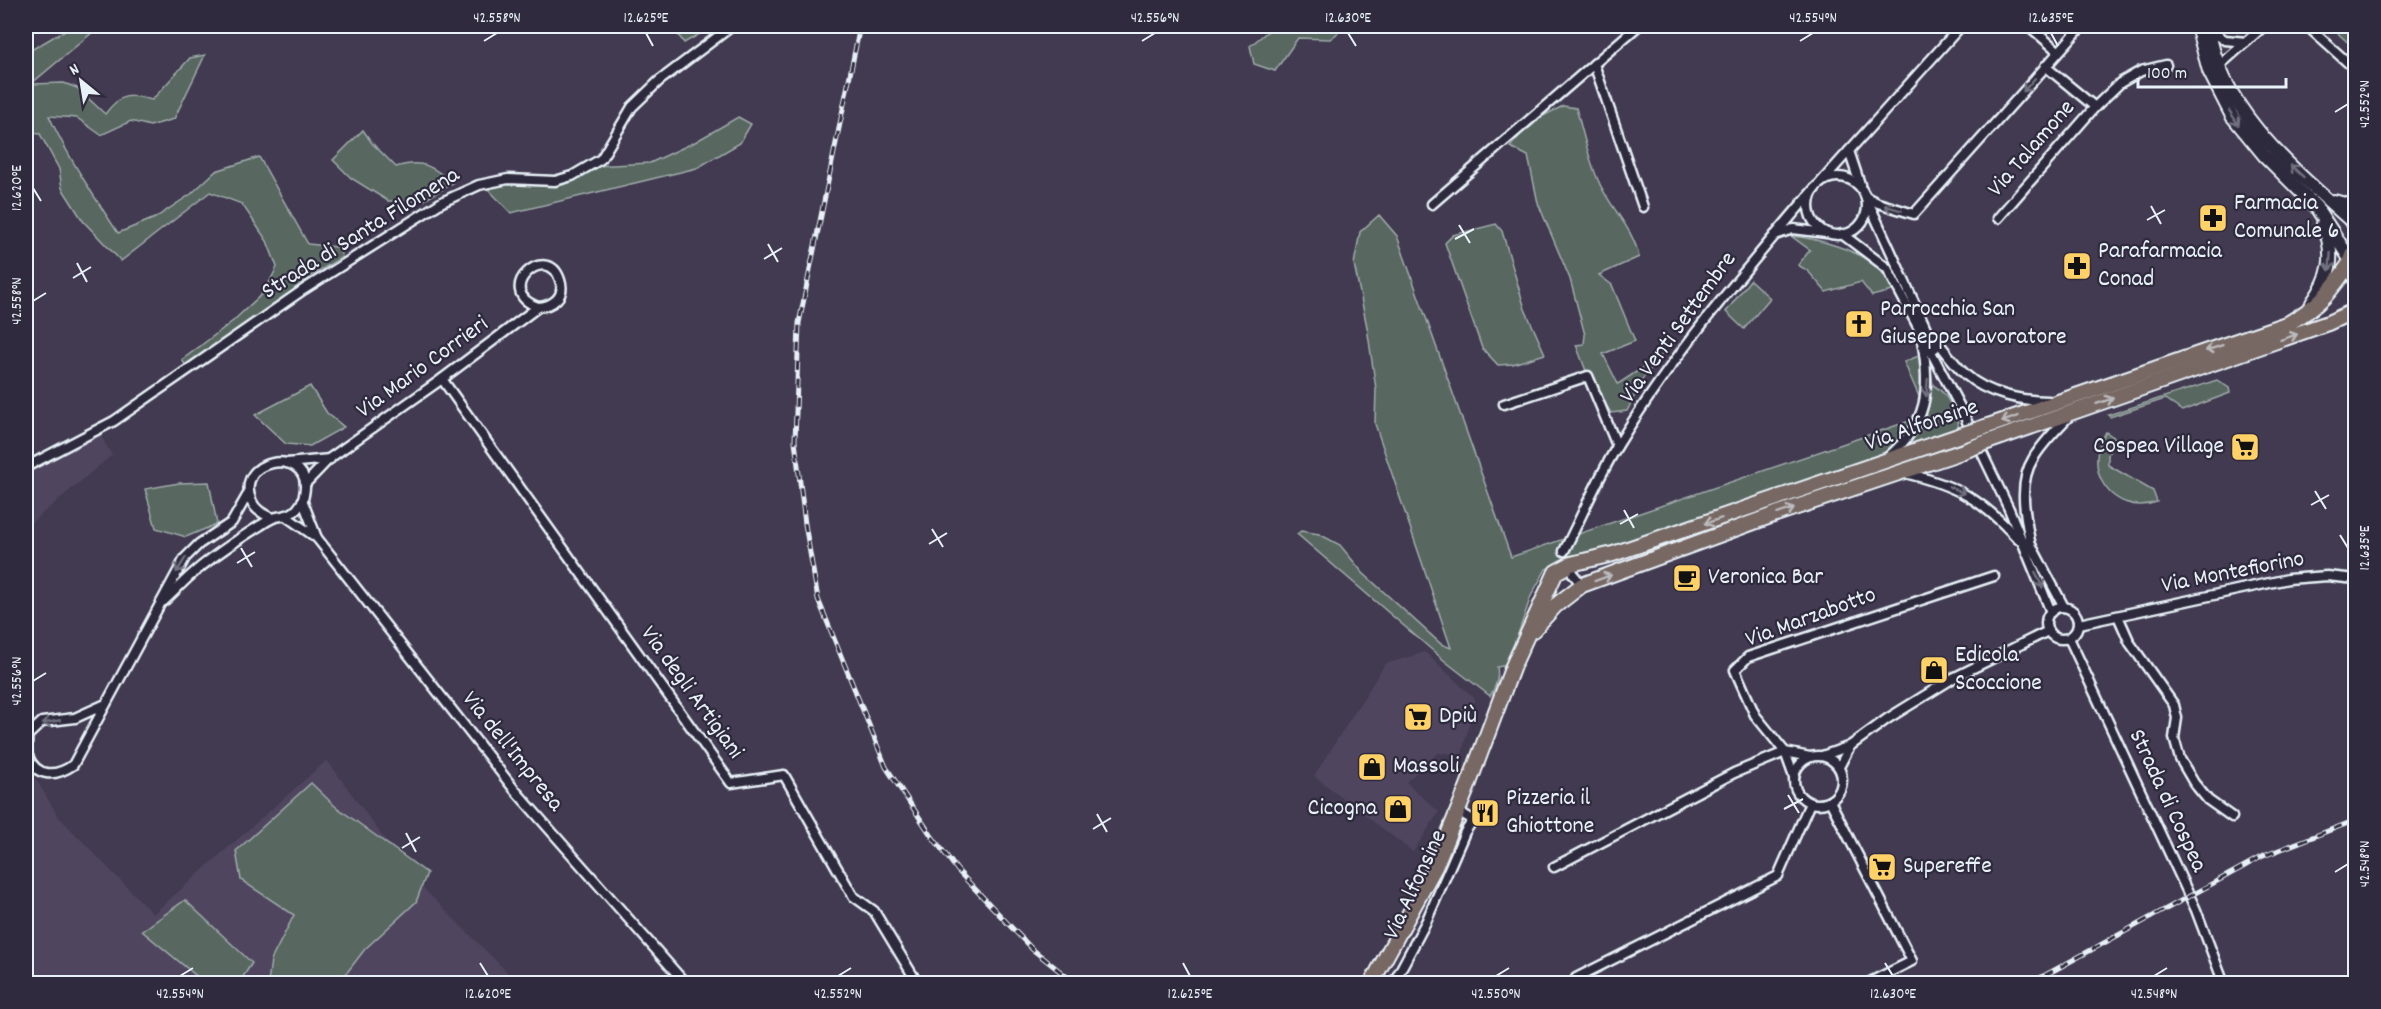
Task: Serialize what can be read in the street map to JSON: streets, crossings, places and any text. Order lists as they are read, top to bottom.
{
  "streets": {
    "main road": ["Via Alfonsine"],
    "street": [
      "Via Talamone",
      "Strada di Santa Filomena",
      "Via Venti Settembre",
      "Via Mario Corrieri",
      "Via Montefiorino",
      "Via Marzabotto",
      "Via degli Artigiani",
      "Via dell'Impresa",
      "Strada di Cospea"
    ]
  },
  "crossings": [
    ["Via Mario Corrieri", "Via degli Artigiani"],
    ["Via Mario Corrieri", "Via dell'Impresa"],
    ["Via Montefiorino", "Strada di Cospea"]
  ],
  "places": {
    "pharmacy": ["Farmacia Comunale 6", "Parafarmacia Conad"],
    "church": ["Parrocchia San Giuseppe Lavoratore"],
    "supermarket": ["Cospea Village", "Dpiù", "Supereffe"],
    "cafe": ["Veronica Bar"],
    "shop": ["Edicola Scoccione", "Massoli", "Cicogna"],
    "restaurant": ["Pizzeria il Ghiottone"]
  },
  "scale_bar": "100 m",
  "north": "top left",
  "coordinates": [
    "42.558°N",
    "12.625°E",
    "42.556°N",
    "12.630°E",
    "42.554°N",
    "12.635°E",
    "42.552°N",
    "12.620°E",
    "42.548°N",
    "42.550°N"
  ]
}
